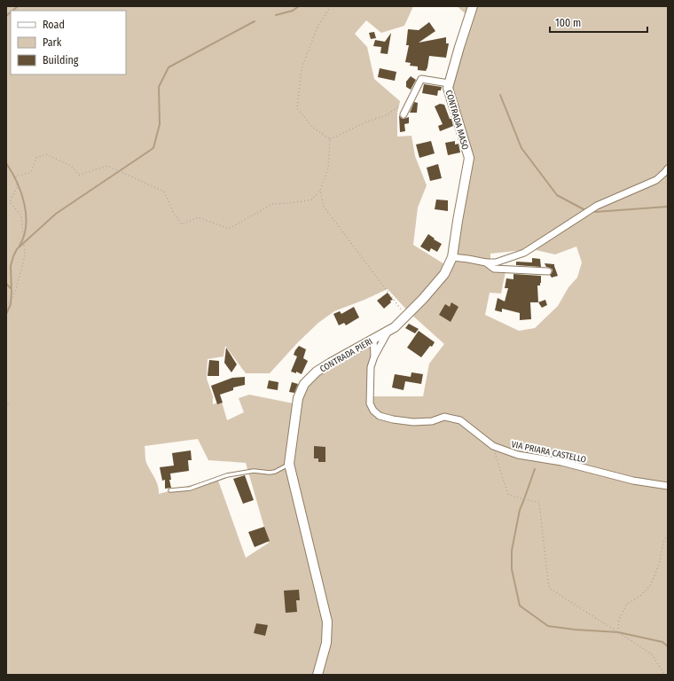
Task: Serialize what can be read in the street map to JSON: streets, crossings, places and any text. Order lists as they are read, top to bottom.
{
  "streets": {
    "street": ["CONTRADA MASO", "CONTRADA PIERI", "VIA PRIARA CASTELLO"]
  },
  "crossings": [
    ["CONTRADA MASO", "CONTRADA PIERI"],
    ["CONTRADA PIERI", "VIA PRIARA CASTELLO"]
  ],
  "legend": ["Road", "Park", "Building"],
  "scale_bar": "100 m"
}
